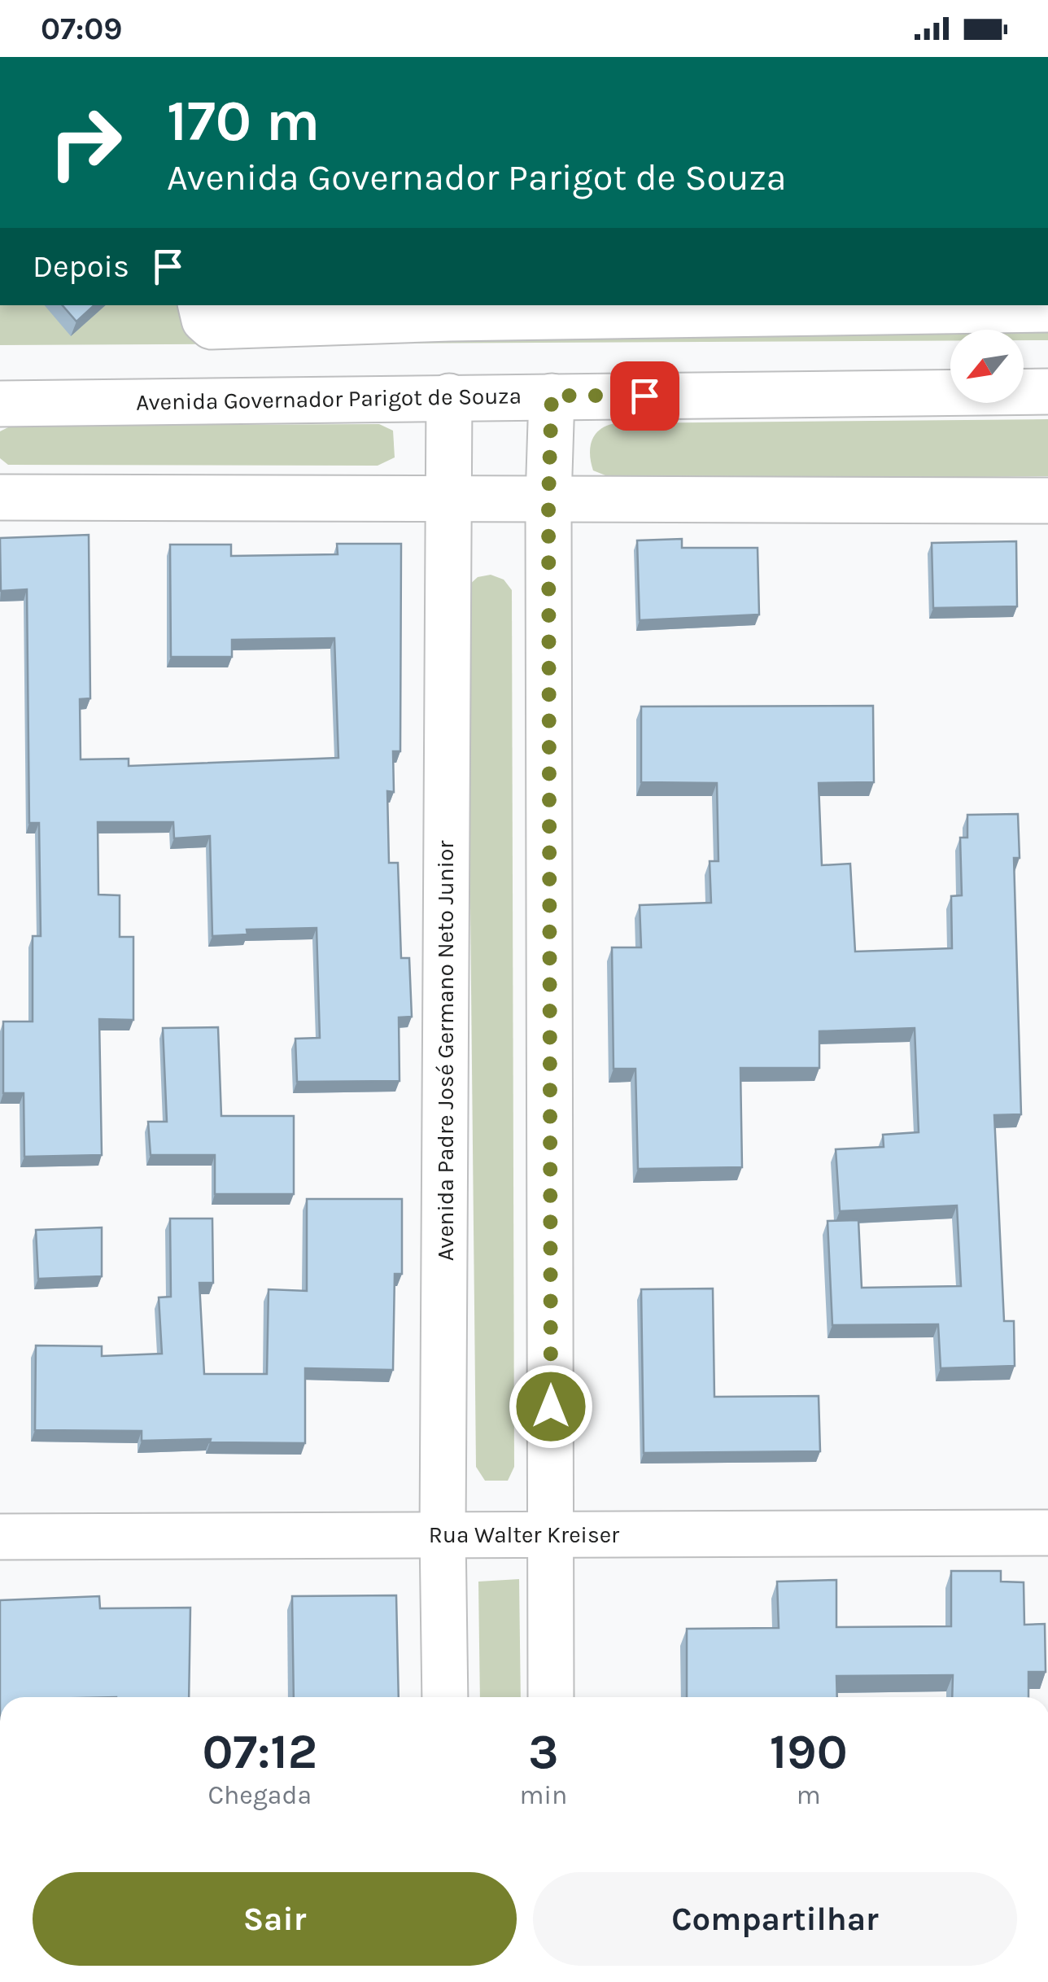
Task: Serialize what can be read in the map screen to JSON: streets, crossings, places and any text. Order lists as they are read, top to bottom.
{
  "streets": {
    "street": ["Avenida Governador Parigot de Souza", "Avenida Padre José Germano Neto Junior", "Rua Walter Kreiser"]
  },
  "crossings": [
    ["Avenida Governador Parigot de Souza", "Avenida Padre José Germano Neto Junior"],
    ["Avenida Padre José Germano Neto Junior", "Rua Walter Kreiser"]
  ],
  "north": "bottom left",
  "page": {
    "status": "07:09",
    "turn": ["170 m", "Avenida Governador Parigot de Souza"],
    "then": "Depois",
    "eta": [
      "07:12",
      "Chegada",
      "3",
      "min",
      "190",
      "m"
    ],
    "buttons": ["Sair", "Compartilhar"]
  }
}
